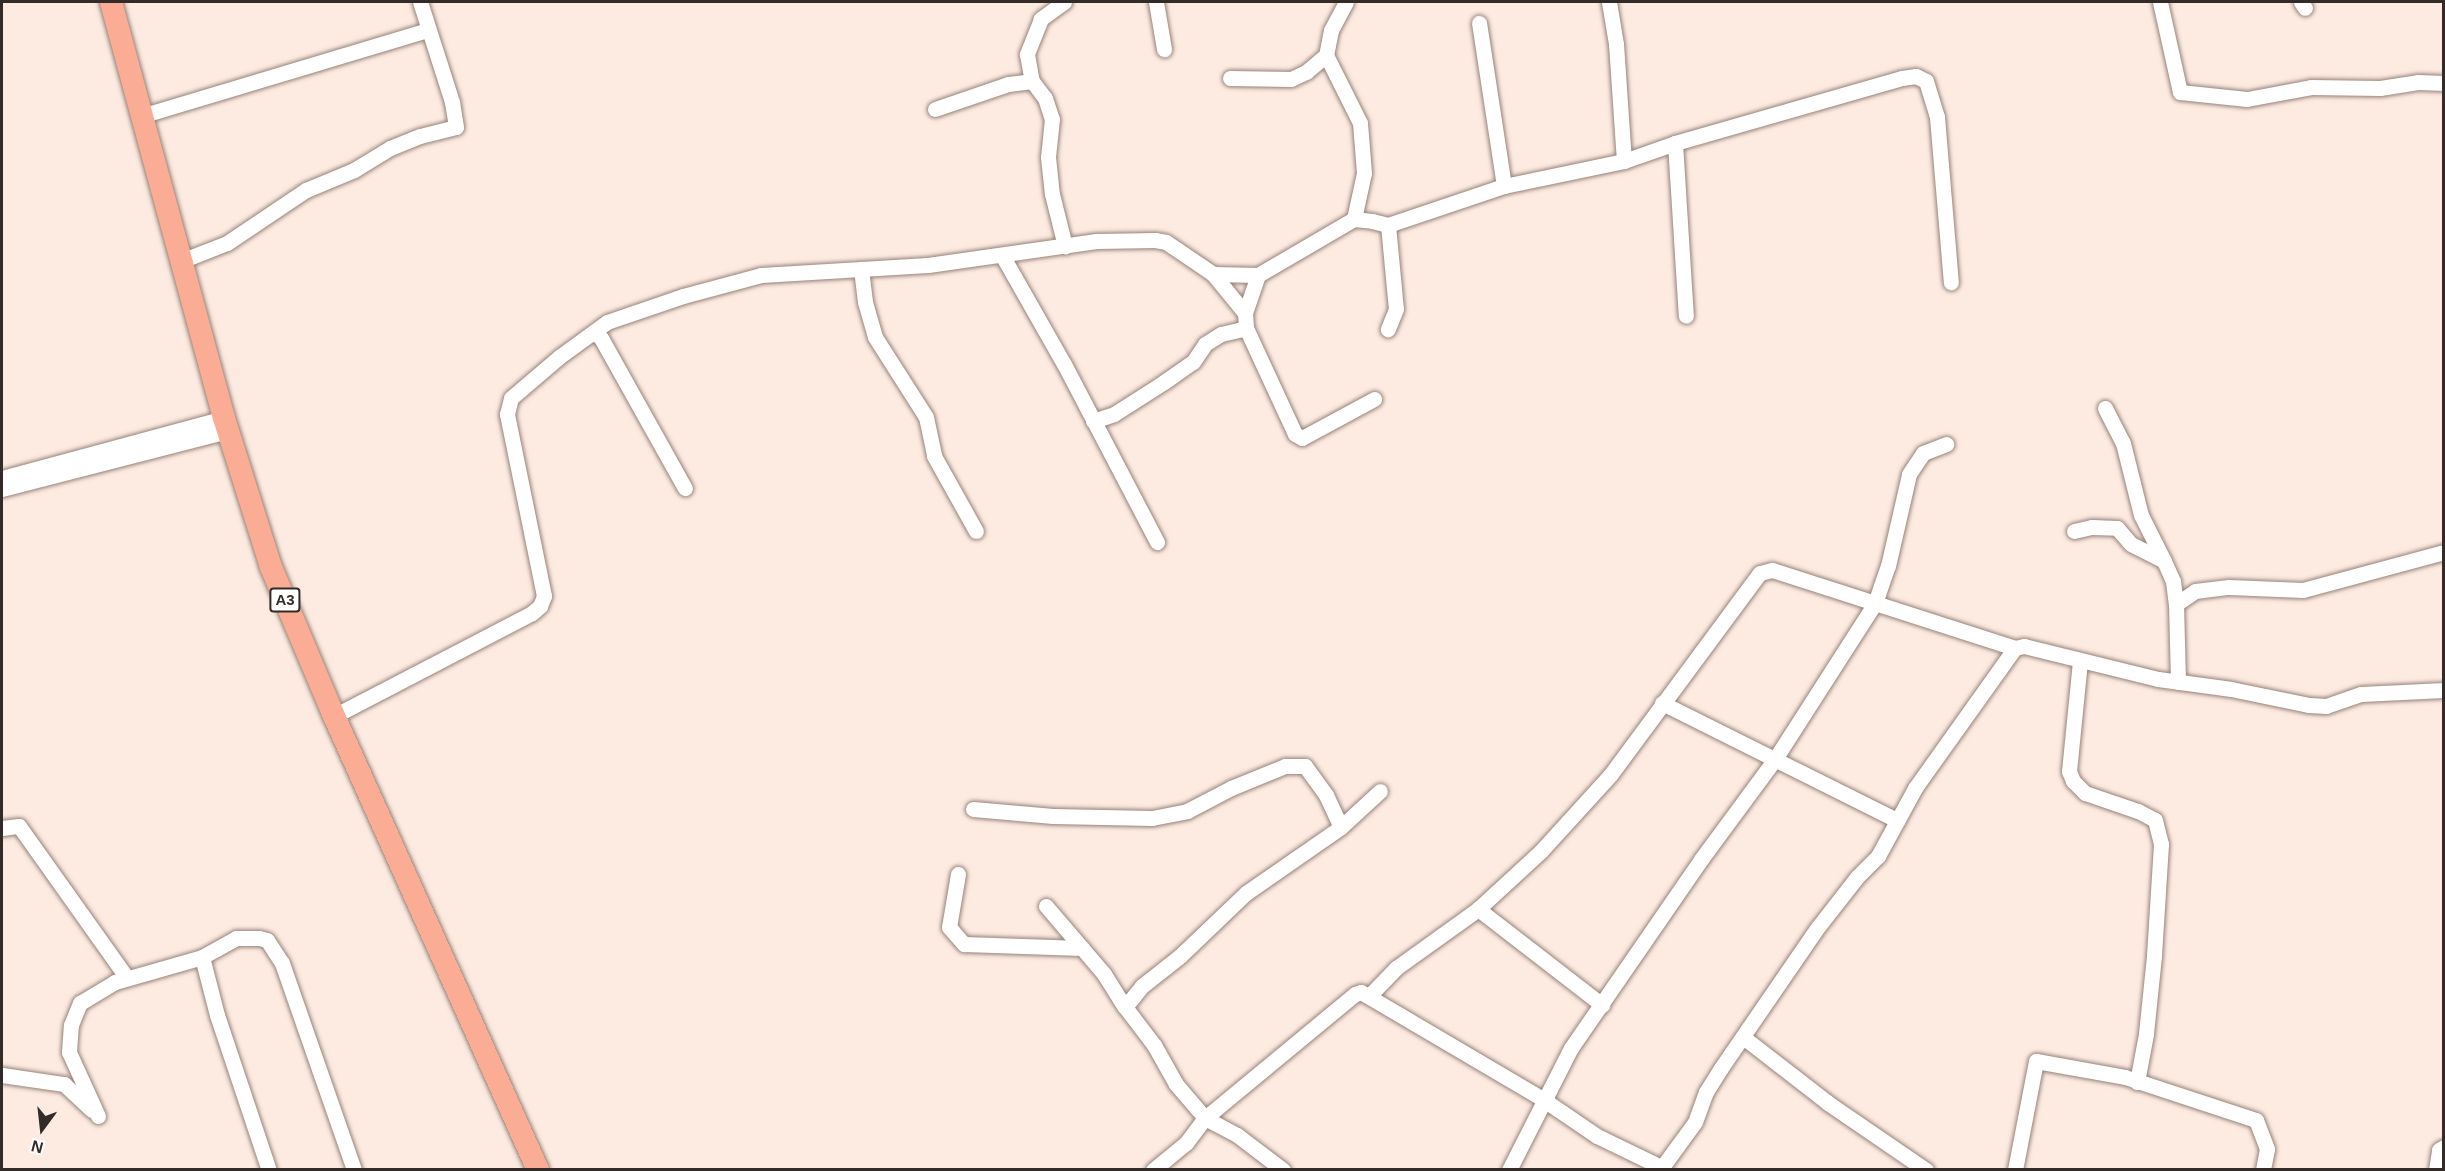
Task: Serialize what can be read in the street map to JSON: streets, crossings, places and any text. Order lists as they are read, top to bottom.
{
  "streets": {
    "highway": ["A3"]
  },
  "north": "bottom"
}
